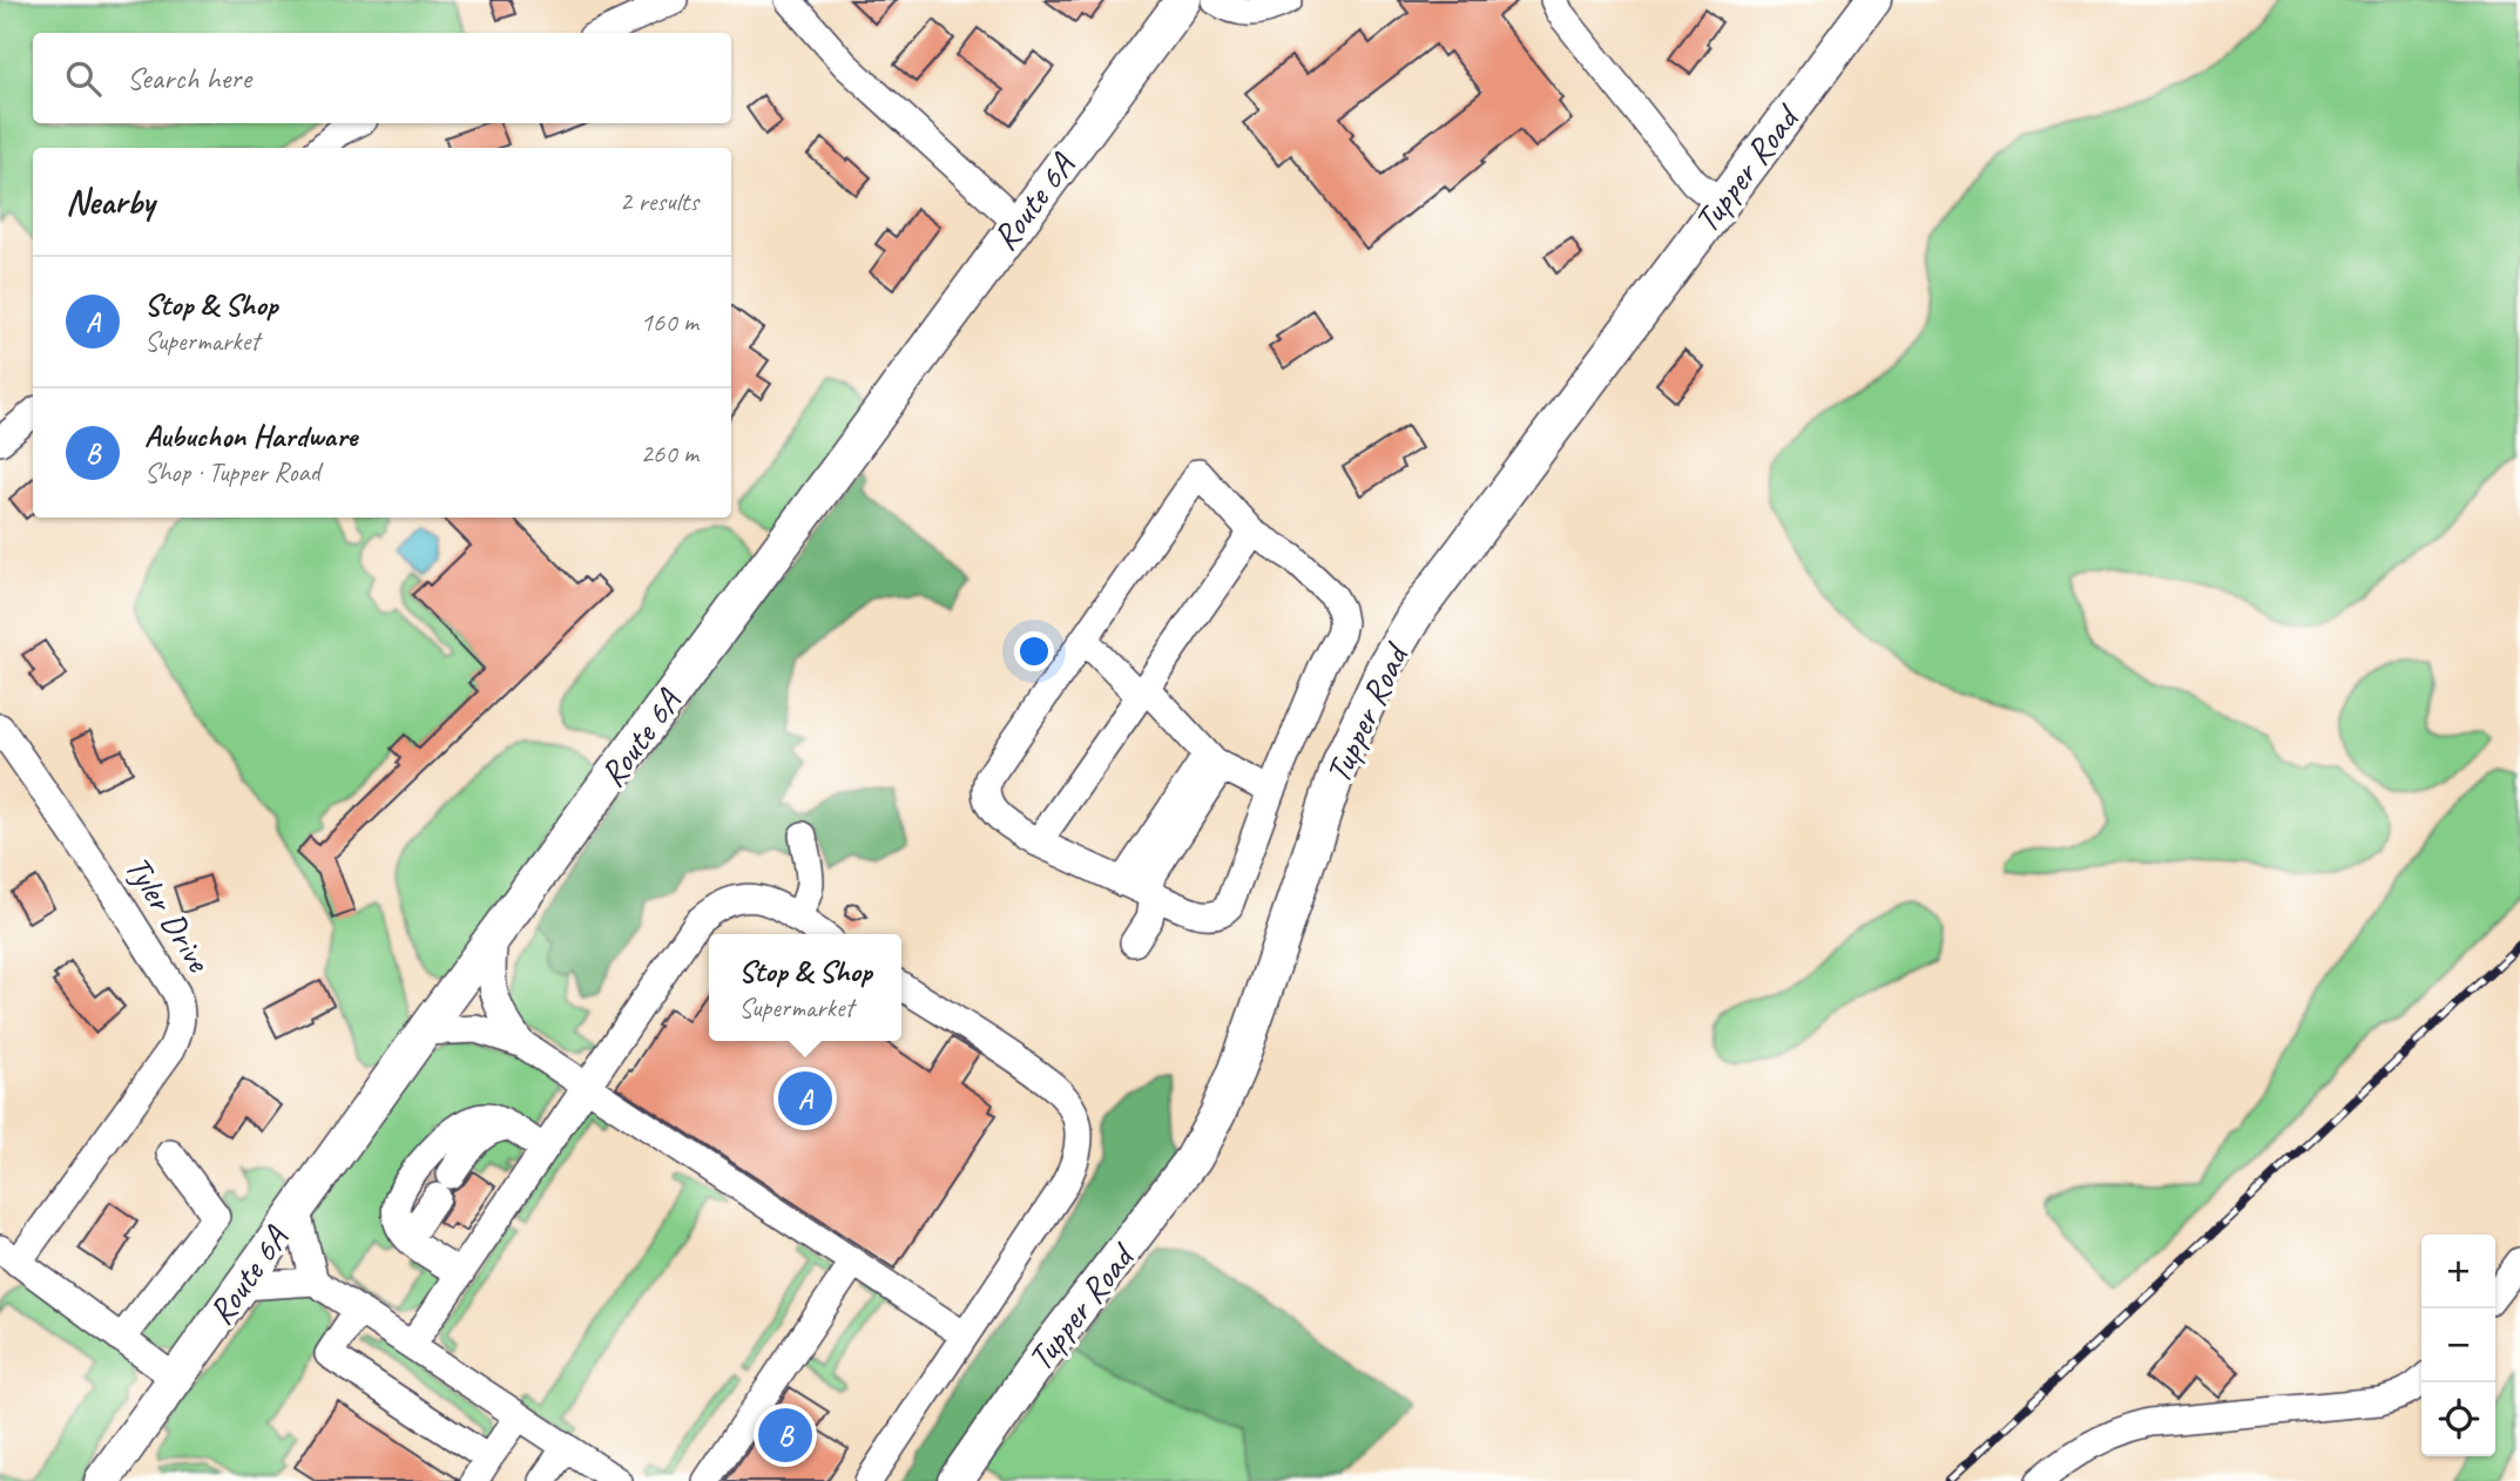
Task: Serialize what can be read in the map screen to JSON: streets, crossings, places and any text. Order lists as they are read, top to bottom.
{
  "streets": {
    "main road": ["Tupper Road", "Route 6A"],
    "street": ["Tyler Drive"]
  },
  "page": {
    "search": "Search here",
    "heading": ["Nearby", "2 results"],
    "list": [
      {
        "mark": "A",
        "name": "Stop & Shop",
        "note": "Supermarket",
        "value": "160 m"
      },
      {
        "mark": "B",
        "name": "Aubuchon Hardware",
        "note": "Shop · Tupper Road",
        "value": "260 m"
      }
    ],
    "popup": ["Stop & Shop", "Supermarket"],
    "pins": ["A", "B"],
    "map_buttons": ["+", "−"]
  }
}
